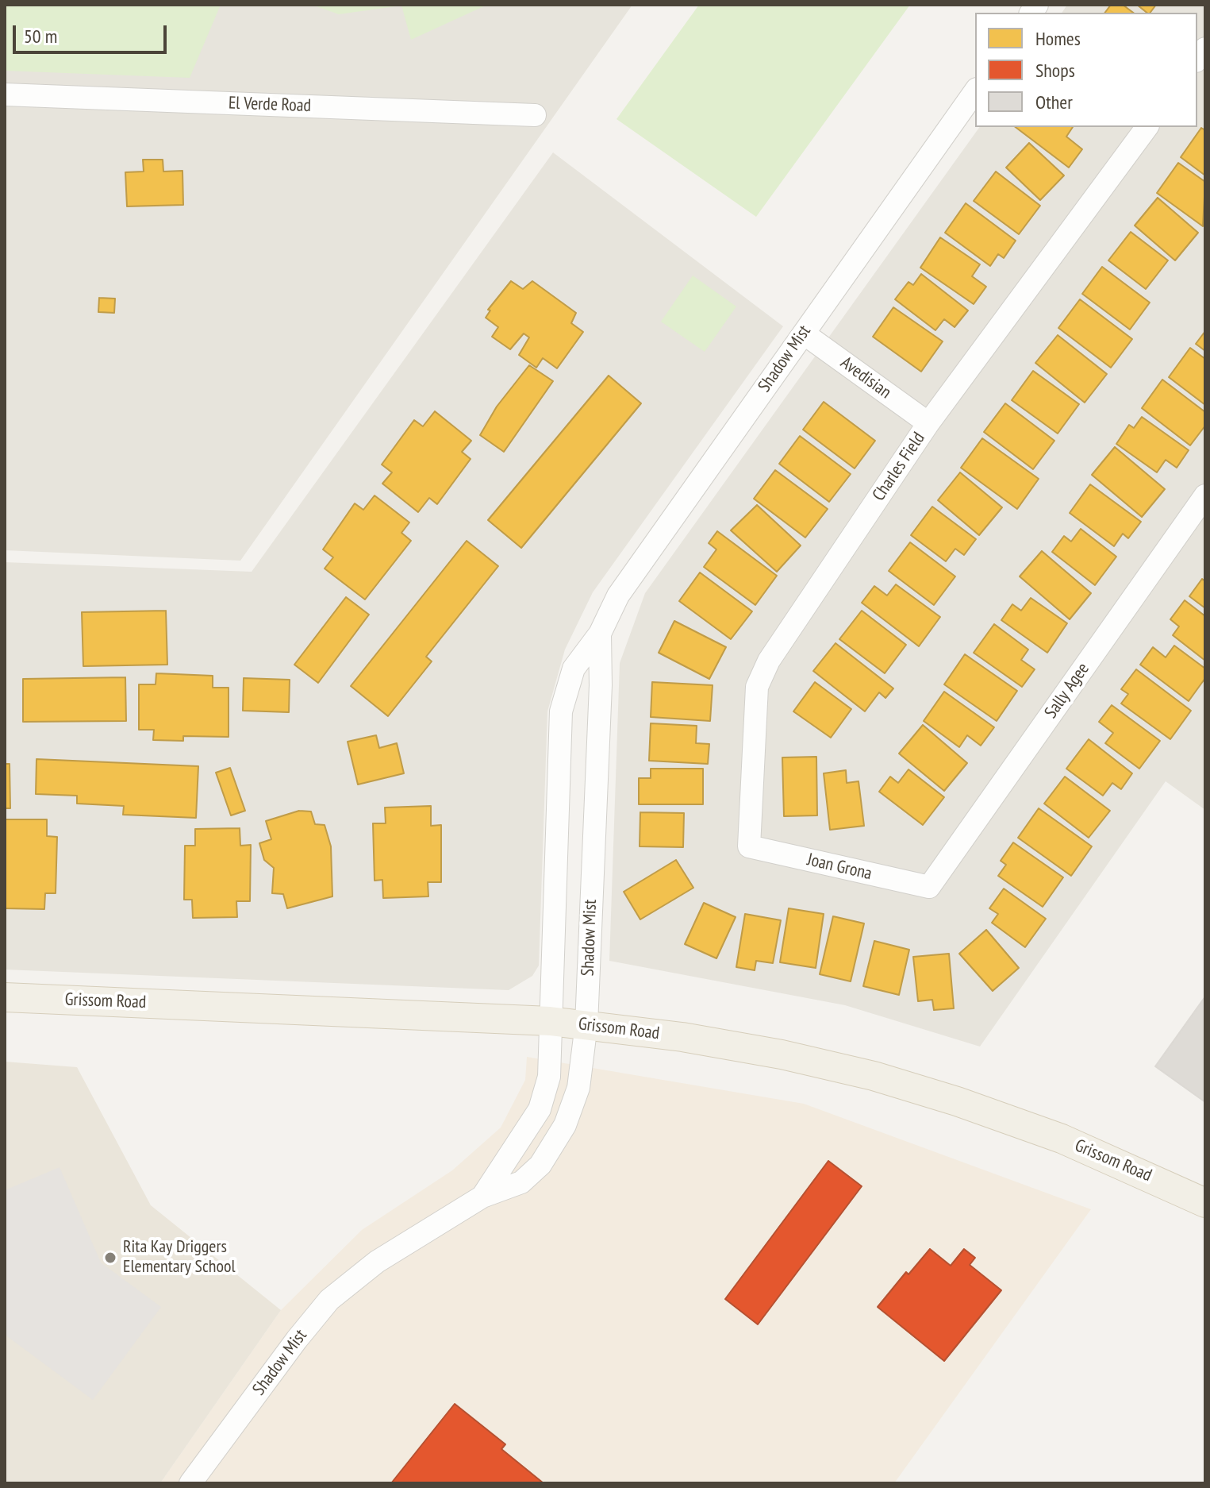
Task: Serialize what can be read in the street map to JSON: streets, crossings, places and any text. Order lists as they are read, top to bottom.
{
  "streets": {
    "main road": ["Grissom Road"],
    "street": [
      "El Verde Road",
      "Shadow Mist",
      "Avedisian",
      "Charles Field",
      "Sally Agee",
      "Joan Grona"
    ]
  },
  "crossings": [
    ["Shadow Mist", "Avedisian"],
    ["Shadow Mist", "Grissom Road"],
    ["Avedisian", "Charles Field"],
    ["Charles Field", "Joan Grona"],
    ["Sally Agee", "Joan Grona"]
  ],
  "places": ["Rita Kay Driggers Elementary School"],
  "legend": ["Homes", "Shops", "Other"],
  "scale_bar": "50 m"
}
